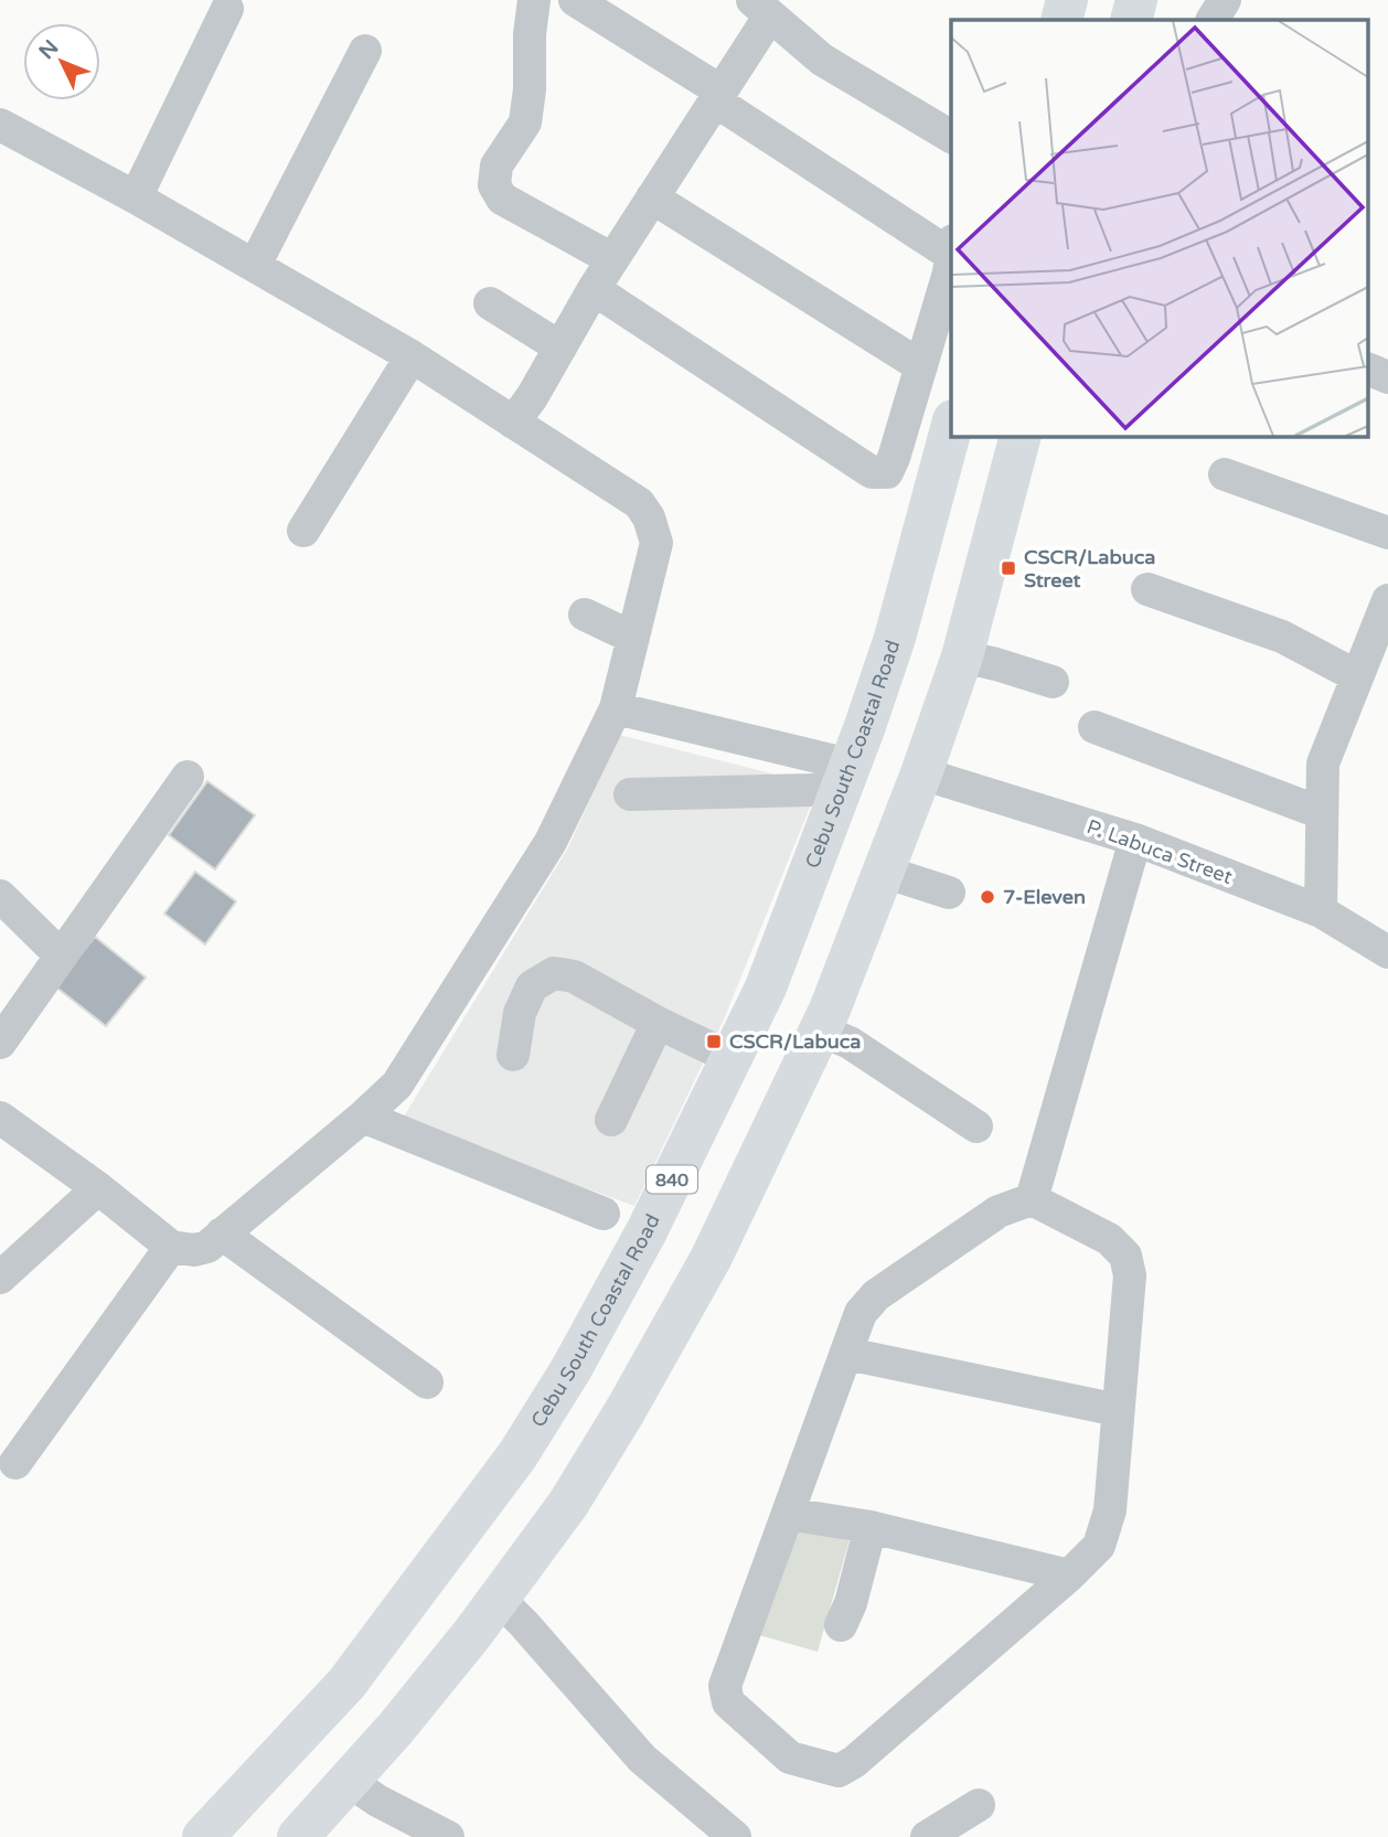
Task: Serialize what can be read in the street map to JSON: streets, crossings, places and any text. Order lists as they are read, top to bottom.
{
  "streets": {
    "highway": ["Cebu South Coastal Road", "840"],
    "street": ["P. Labuca Street"]
  },
  "places": {
    "transit": ["CSCR/Labuca Street", "CSCR/Labuca"],
    "other": ["7-Eleven"]
  },
  "north": "top left"
}
